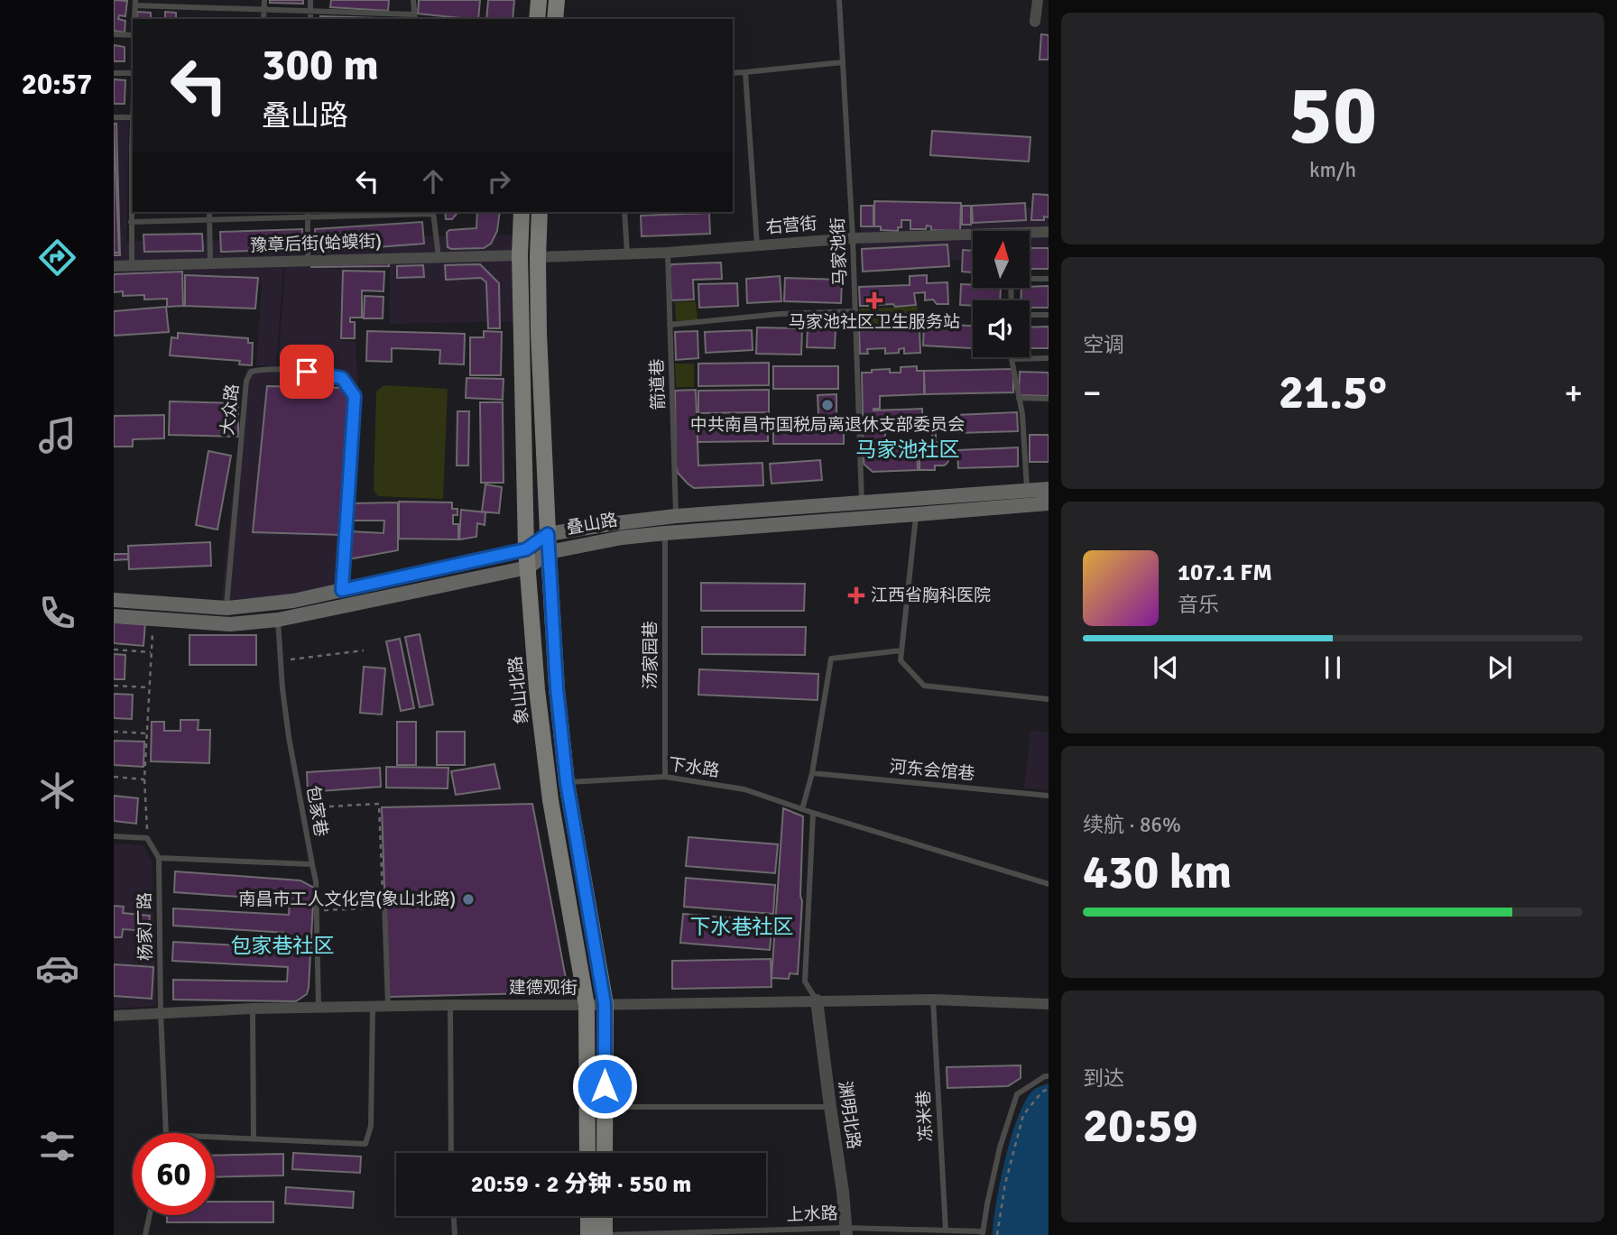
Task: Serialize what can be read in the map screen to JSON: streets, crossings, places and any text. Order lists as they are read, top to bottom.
{
  "streets": {
    "main road": ["叠山路", "象山北路"],
    "street": [
      "右营街",
      "豫章后街(蛤蟆街)",
      "建德观街",
      "渊明北路"
    ],
    "lane": [
      "马家池街",
      "箭道巷",
      "大众路",
      "汤家园巷",
      "下水路",
      "河东会馆巷",
      "包家巷",
      "杨家厂路",
      "冻米巷",
      "上水路"
    ]
  },
  "crossings": [
    ["右营街", "马家池街"],
    ["右营街", "箭道巷"],
    ["豫章后街(蛤蟆街)", "象山北路"],
    ["马家池街", "叠山路"],
    ["箭道巷", "叠山路"],
    ["大众路", "叠山路"],
    ["叠山路", "汤家园巷"],
    ["叠山路", "象山北路"],
    ["叠山路", "包家巷"],
    ["汤家园巷", "下水路"],
    ["象山北路", "建德观街"],
    ["包家巷", "建德观街"],
    ["杨家厂路", "建德观街"],
    ["建德观街", "渊明北路"],
    ["建德观街", "冻米巷"],
    ["渊明北路", "上水路"],
    ["冻米巷", "上水路"]
  ],
  "districts": ["马家池社区", "下水巷社区", "包家巷社区"],
  "places": {
    "health": ["马家池社区卫生服务站", "江西省胸科医院"],
    "other": ["中共南昌市国税局离退休支部委员会", "南昌市工人文化宫(象山北路)"]
  },
  "north": "top",
  "page": {
    "tabs": "20:57",
    "tile": [
      ["50", "km/h"],
      "空调",
      ["续航 · 86%", "430 km"],
      ["到达", "20:59"]
    ],
    "turn": ["300 m", "叠山路"],
    "heat": ["−", "21.5°", "+"],
    "song": ["107.1 FM", "音乐"],
    "limit": "60",
    "trip": "20:59 · 2 分钟 · 550 m"
  }
}
